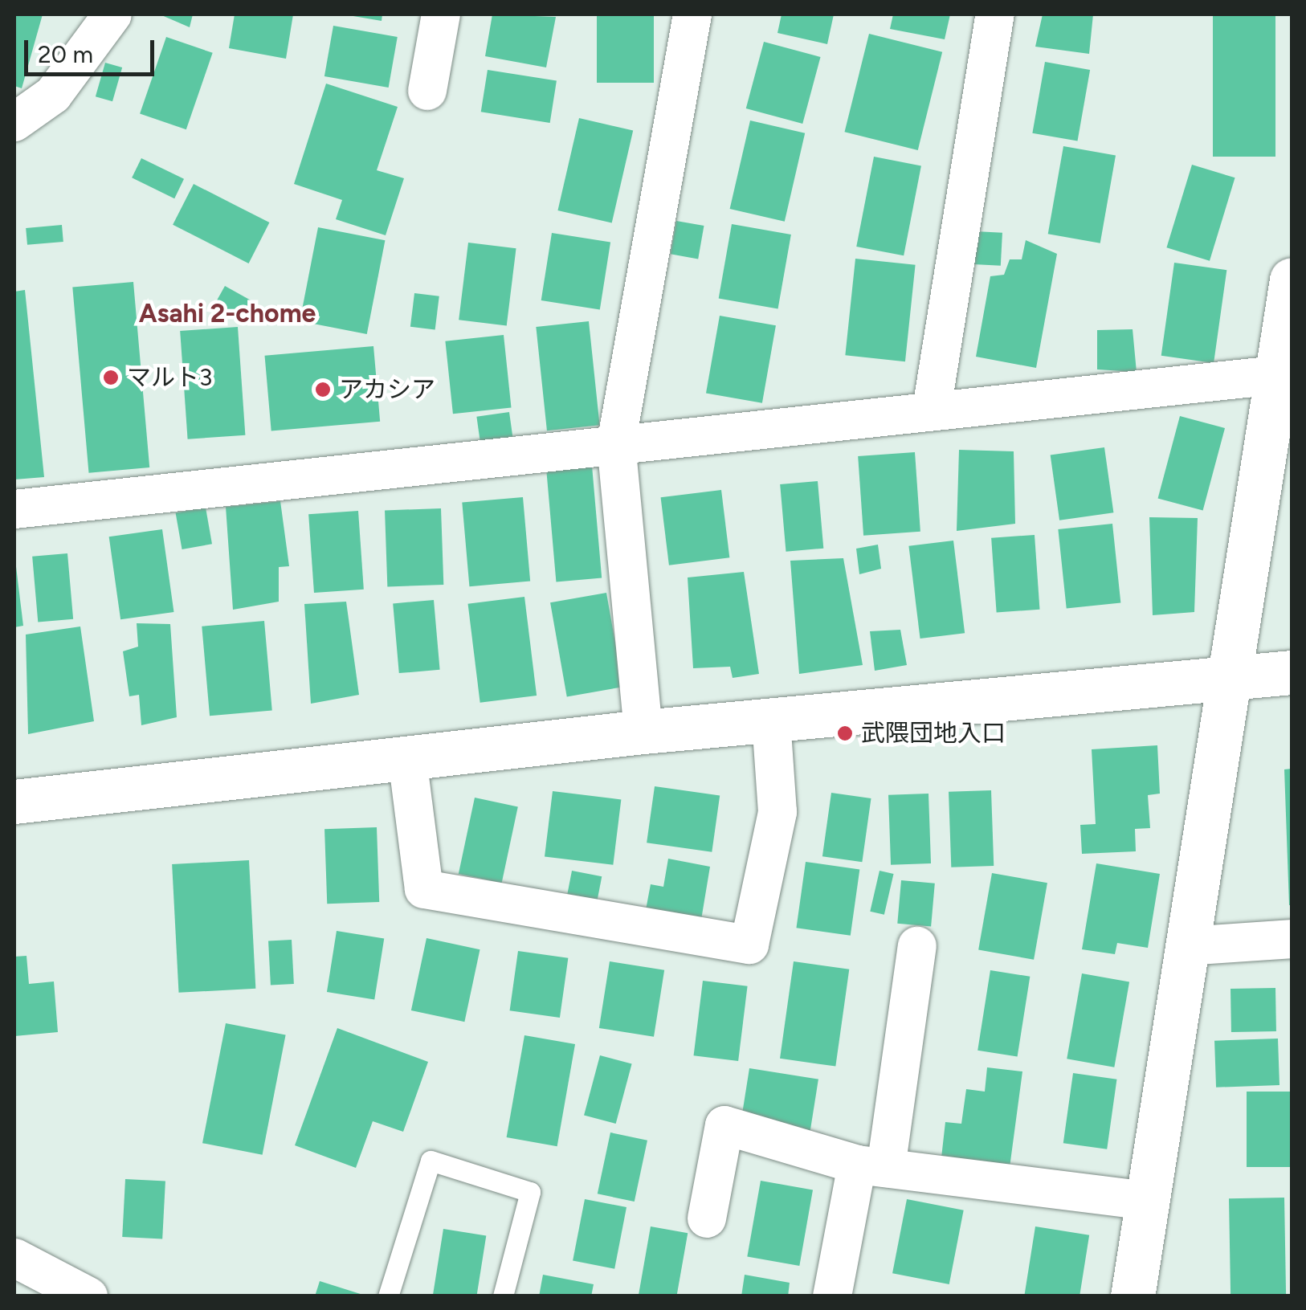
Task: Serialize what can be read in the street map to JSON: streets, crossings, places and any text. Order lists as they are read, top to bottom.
{
  "districts": ["Asahi 2-chome"],
  "places": ["マルト3", "アカシア", "武隈団地入口"],
  "scale_bar": "20 m"
}
